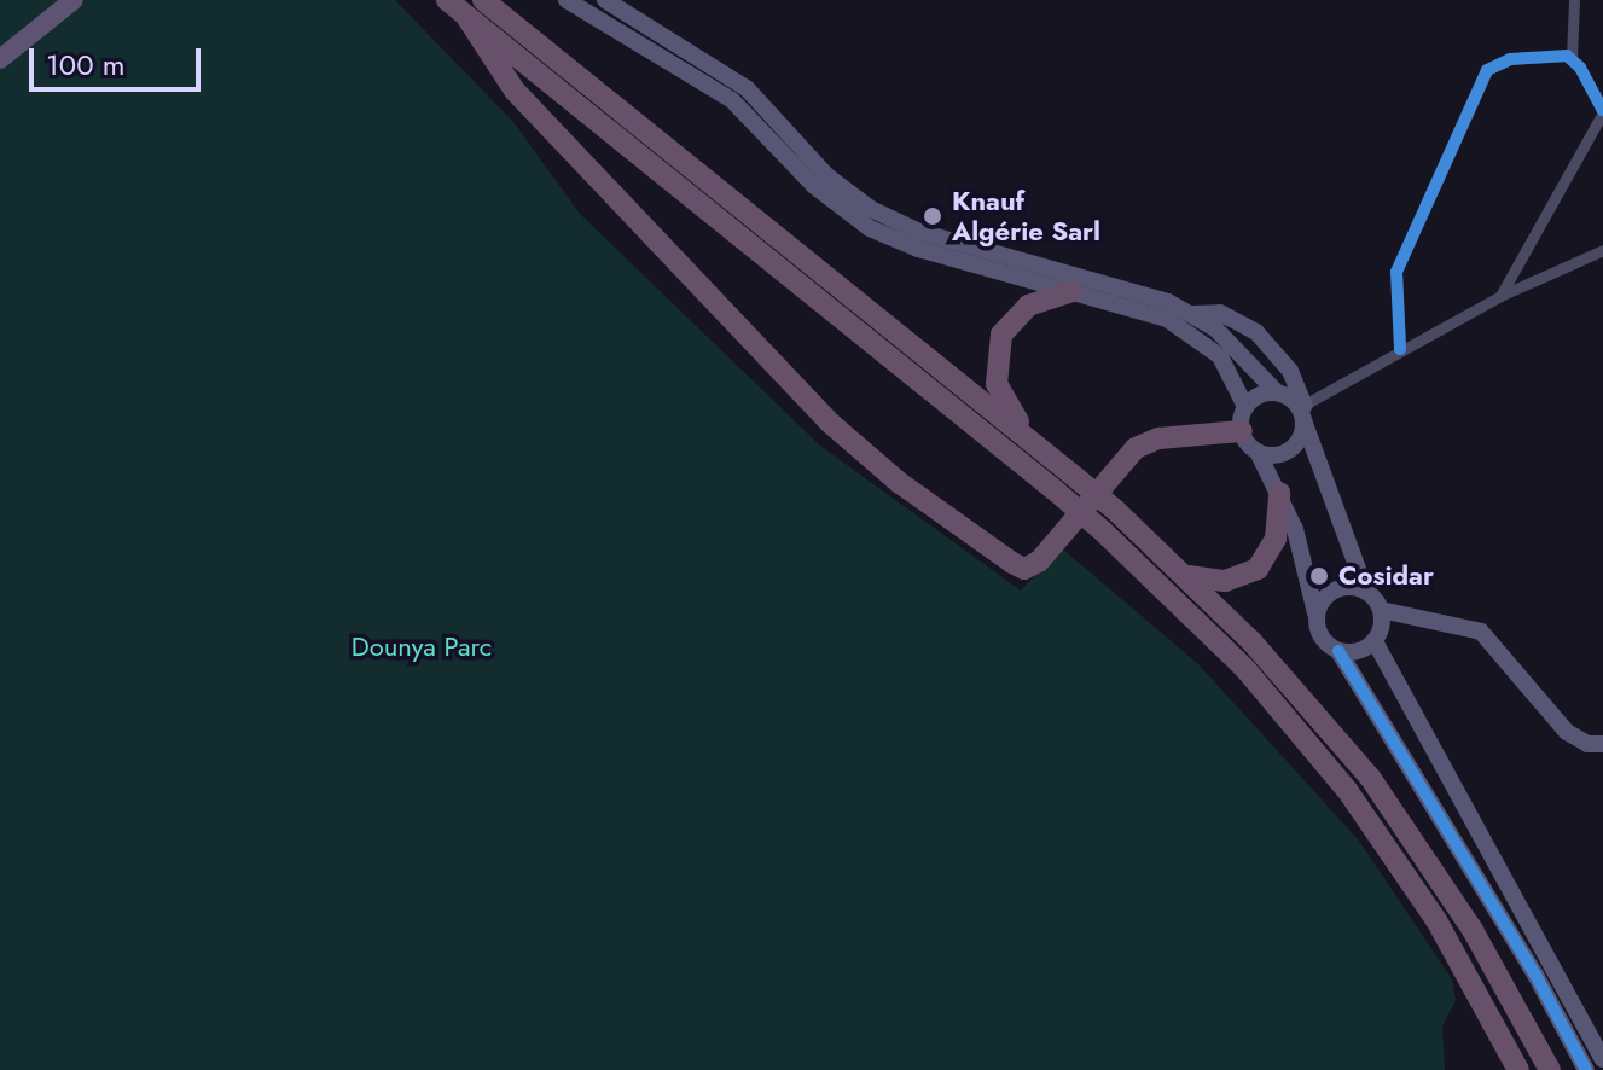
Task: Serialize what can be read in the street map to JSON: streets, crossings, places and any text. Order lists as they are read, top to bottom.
{
  "parks": ["Dounya Parc"],
  "places": ["Knauf Algérie Sarl", "Cosidar"],
  "scale_bar": "100 m"
}
